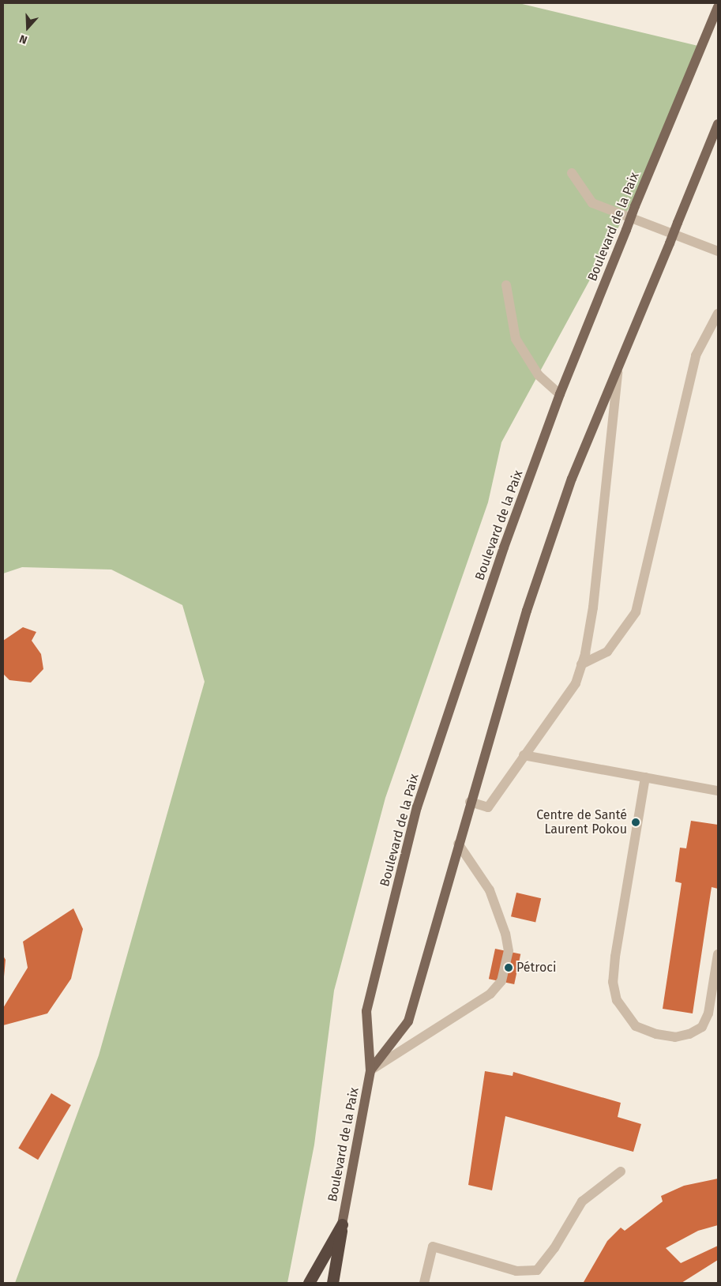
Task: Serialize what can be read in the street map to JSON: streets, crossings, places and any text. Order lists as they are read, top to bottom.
{
  "streets": {
    "main road": ["Boulevard de la Paix"]
  },
  "places": ["Centre de Santé Laurent Pokou", "Pétroci"],
  "north": "bottom"
}
